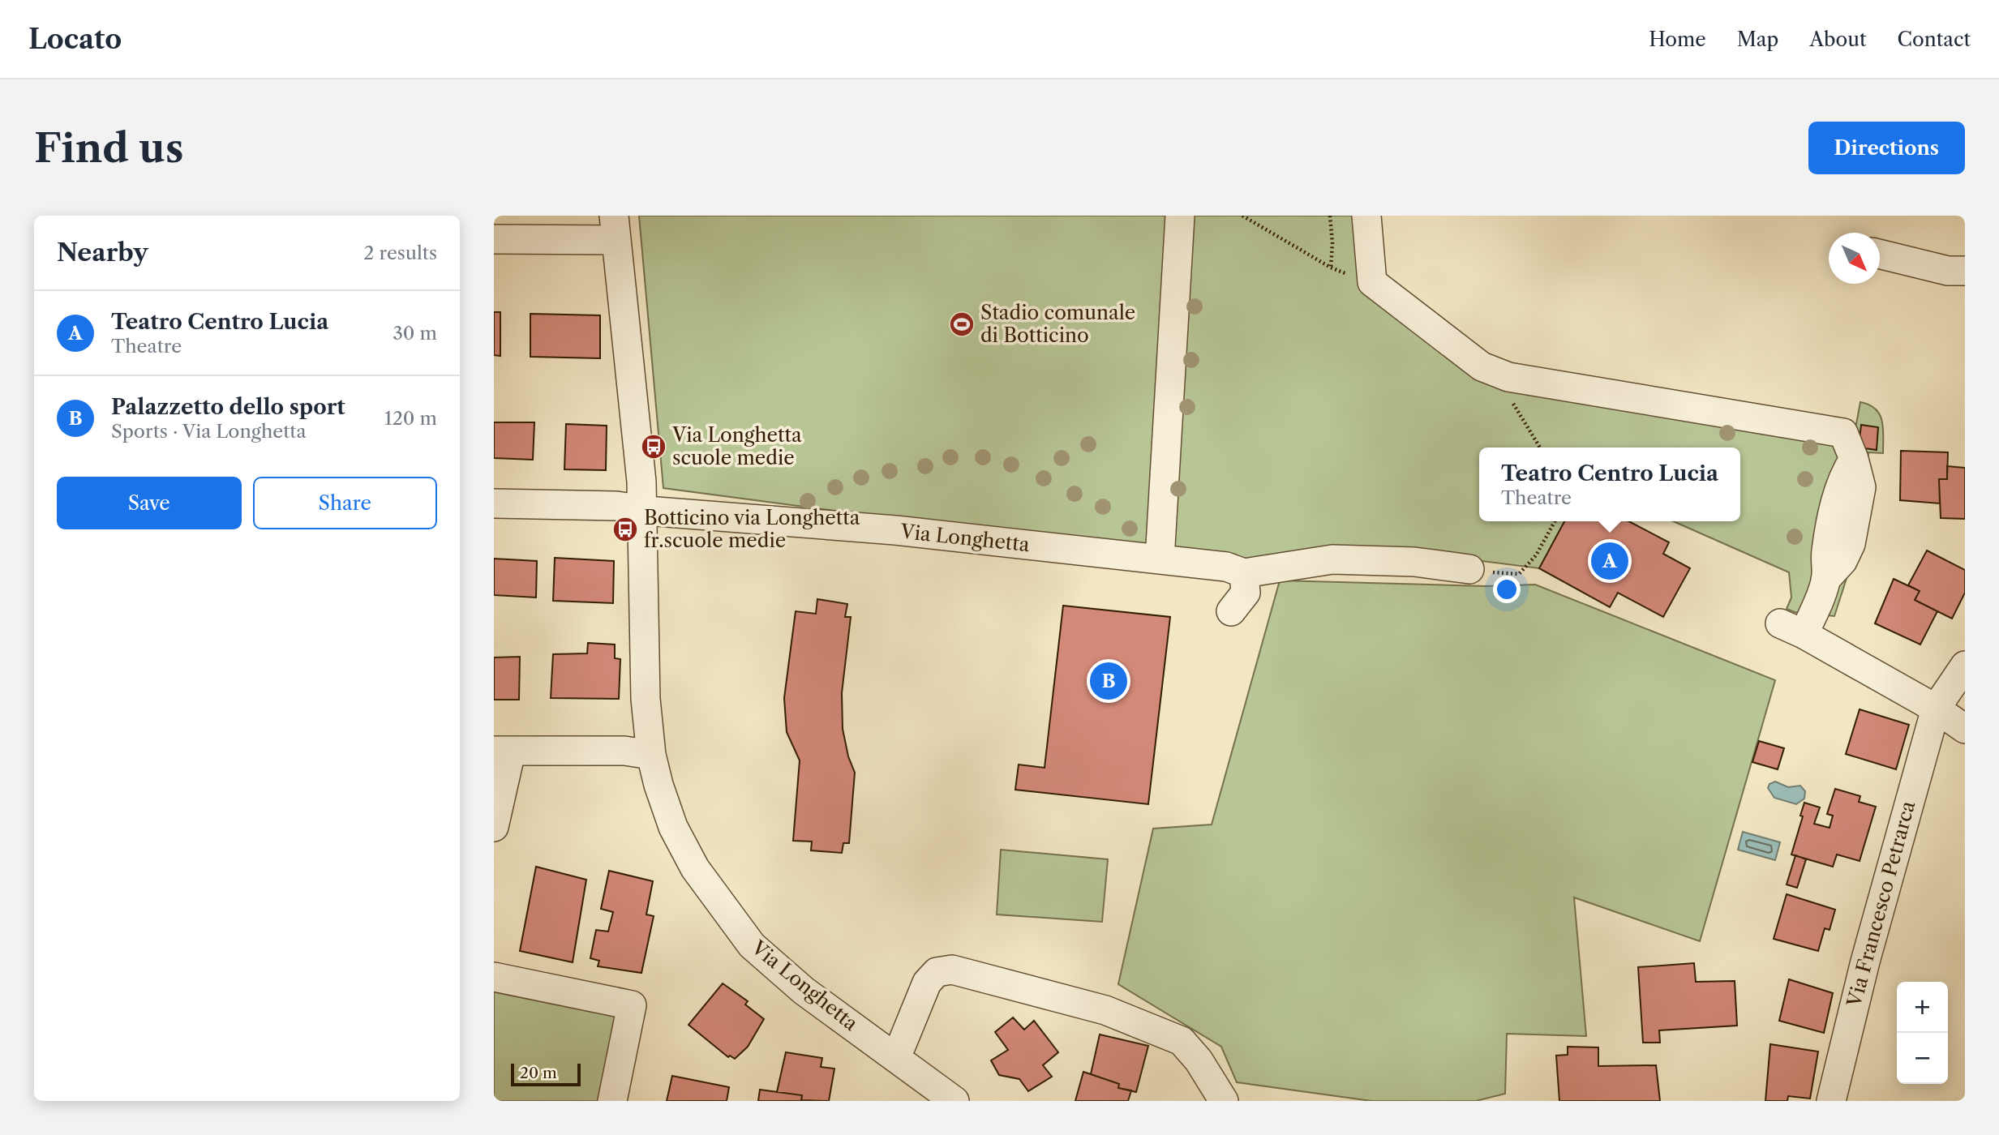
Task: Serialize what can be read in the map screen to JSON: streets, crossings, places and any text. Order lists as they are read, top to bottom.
{
  "streets": {
    "street": ["Via Longhetta", "Via Francesco Petrarca"]
  },
  "places": {
    "sports": ["Stadio comunale di Botticino"],
    "bus stop": ["Via Longhetta scuole medie", "Botticino via Longhetta fr.scuole medie"]
  },
  "scale_bar": "20 m",
  "north": "bottom right",
  "page": {
    "header": "Locato",
    "nav": [
      "Home",
      "Map",
      "About",
      "Contact"
    ],
    "buttons": [
      "Directions",
      ["Save", "Share"]
    ],
    "title": "Find us",
    "heading": ["Nearby", "2 results"],
    "list": [
      {
        "mark": "A",
        "name": "Teatro Centro Lucia",
        "note": "Theatre",
        "value": "30 m"
      },
      {
        "mark": "B",
        "name": "Palazzetto dello sport",
        "note": "Sports · Via Longhetta",
        "value": "120 m"
      }
    ],
    "popup": ["Teatro Centro Lucia", "Theatre"],
    "pins": ["A", "B"],
    "map_buttons": ["+", "−"],
    "scale": "20 m"
  }
}
